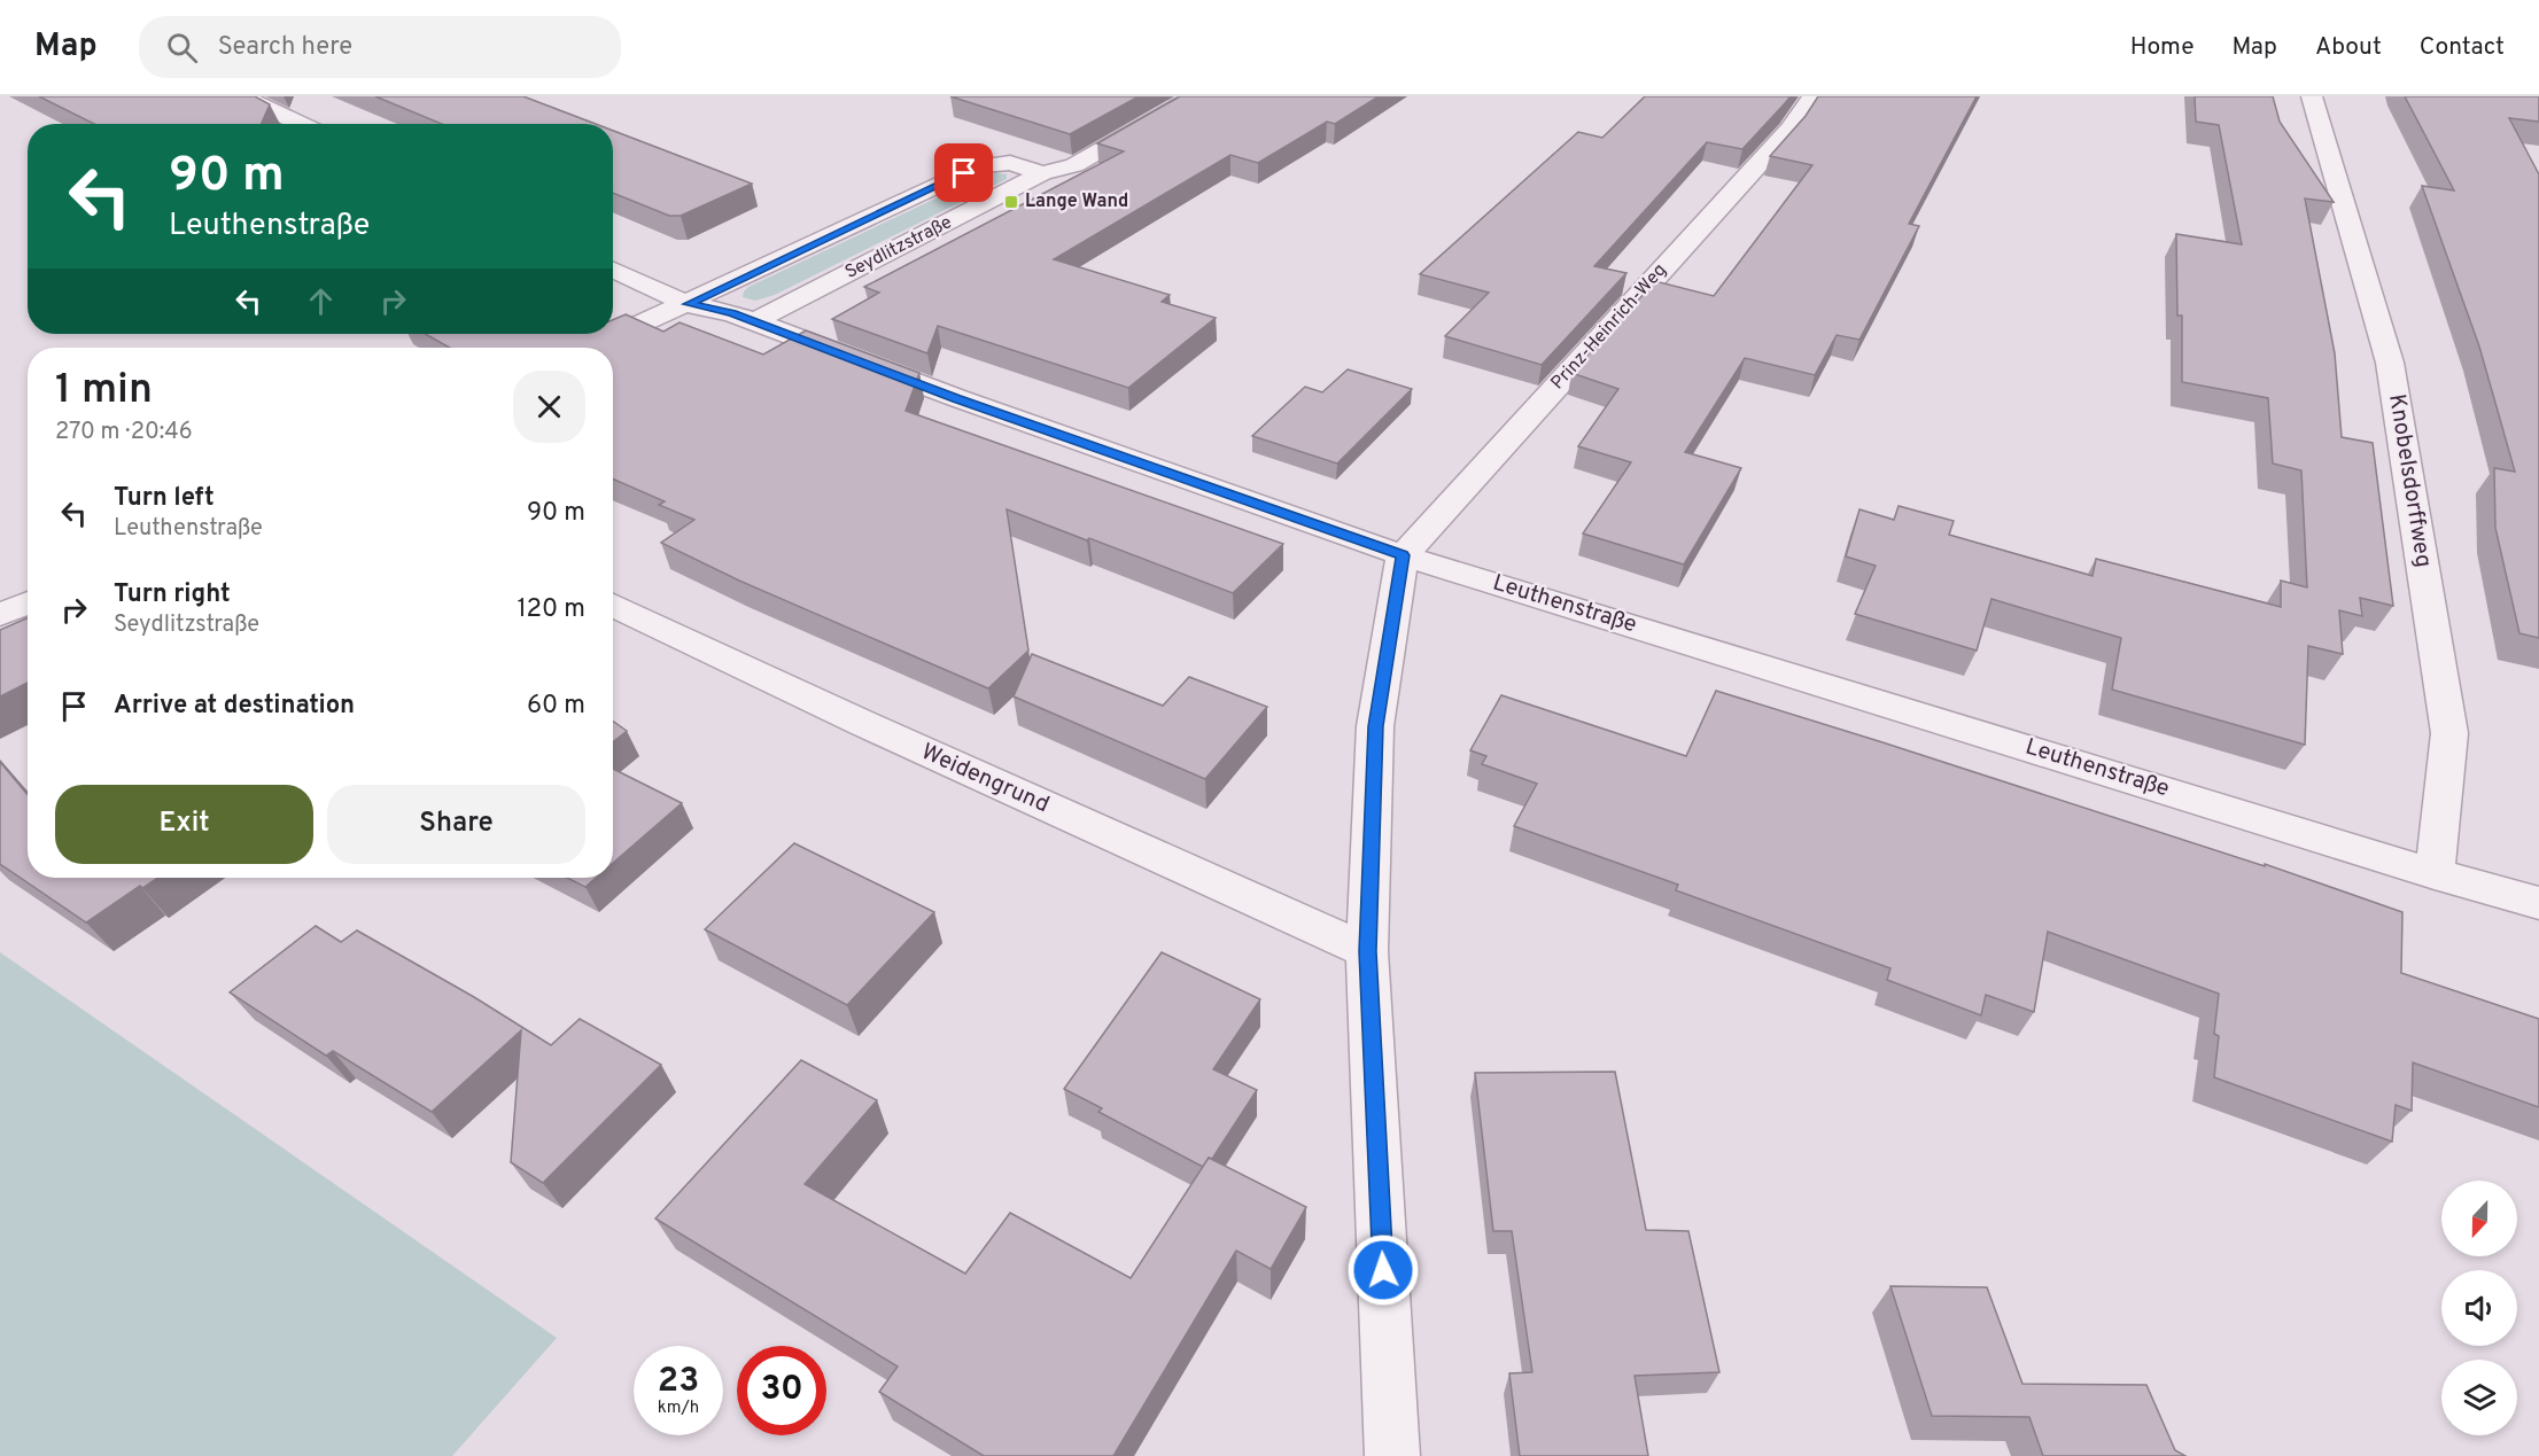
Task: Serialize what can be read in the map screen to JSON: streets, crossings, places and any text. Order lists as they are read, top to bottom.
{
  "streets": {
    "street": [
      "Seydlitzstraße",
      "Prinz-Heinrich-Weg",
      "Knobelsdorffweg",
      "Leuthenstraße",
      "Weidengrund"
    ]
  },
  "crossings": [
    ["Seydlitzstraße", "Leuthenstraße"],
    ["Prinz-Heinrich-Weg", "Leuthenstraße"],
    ["Knobelsdorffweg", "Leuthenstraße"]
  ],
  "places": {
    "transit": ["Lange Wand"]
  },
  "north": "bottom",
  "page": {
    "header": "Map",
    "search": "Search here",
    "nav": [
      "Home",
      "Map",
      "About",
      "Contact"
    ],
    "turn": ["90 m", "Leuthenstraße"],
    "heading": ["1 min", "270 m · 20:46"],
    "list": [
      {
        "name": "Turn left",
        "note": "Leuthenstraße",
        "value": "90 m"
      },
      {
        "name": "Turn right",
        "note": "Seydlitzstraße",
        "value": "120 m"
      },
      {
        "name": "Arrive at destination",
        "value": "60 m"
      }
    ],
    "buttons": ["Exit", "Share"],
    "speed": "23 km/h",
    "limit": "30"
  }
}
